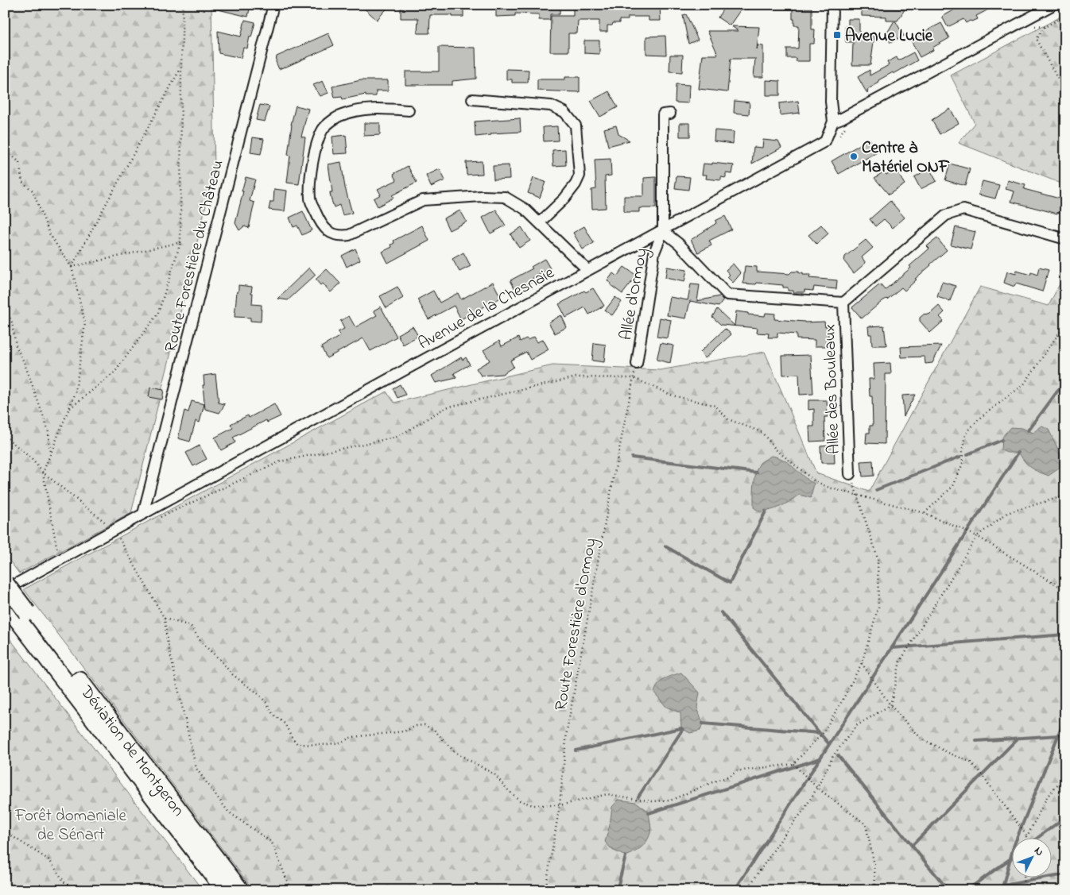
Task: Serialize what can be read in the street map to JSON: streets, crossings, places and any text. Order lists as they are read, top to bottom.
{
  "streets": {
    "main road": ["Déviation de Montgeron"],
    "street": [
      "Route Forestière du Château",
      "Allée d'Ormoy",
      "Avenue de la Chesnaie",
      "Allée des Bouleaux"
    ],
    "path": ["Route Forestière d'Ormoy"]
  },
  "crossings": [
    ["Route Forestière du Château", "Avenue de la Chesnaie"],
    ["Allée d'Ormoy", "Avenue de la Chesnaie"],
    ["Allée d'Ormoy", "Route Forestière d'Ormoy"]
  ],
  "parks": ["Forêt domaniale de Sénart"],
  "places": {
    "transit": ["Avenue Lucie"],
    "other": ["Centre à Matériel ONF"]
  },
  "north": "top right"
}
